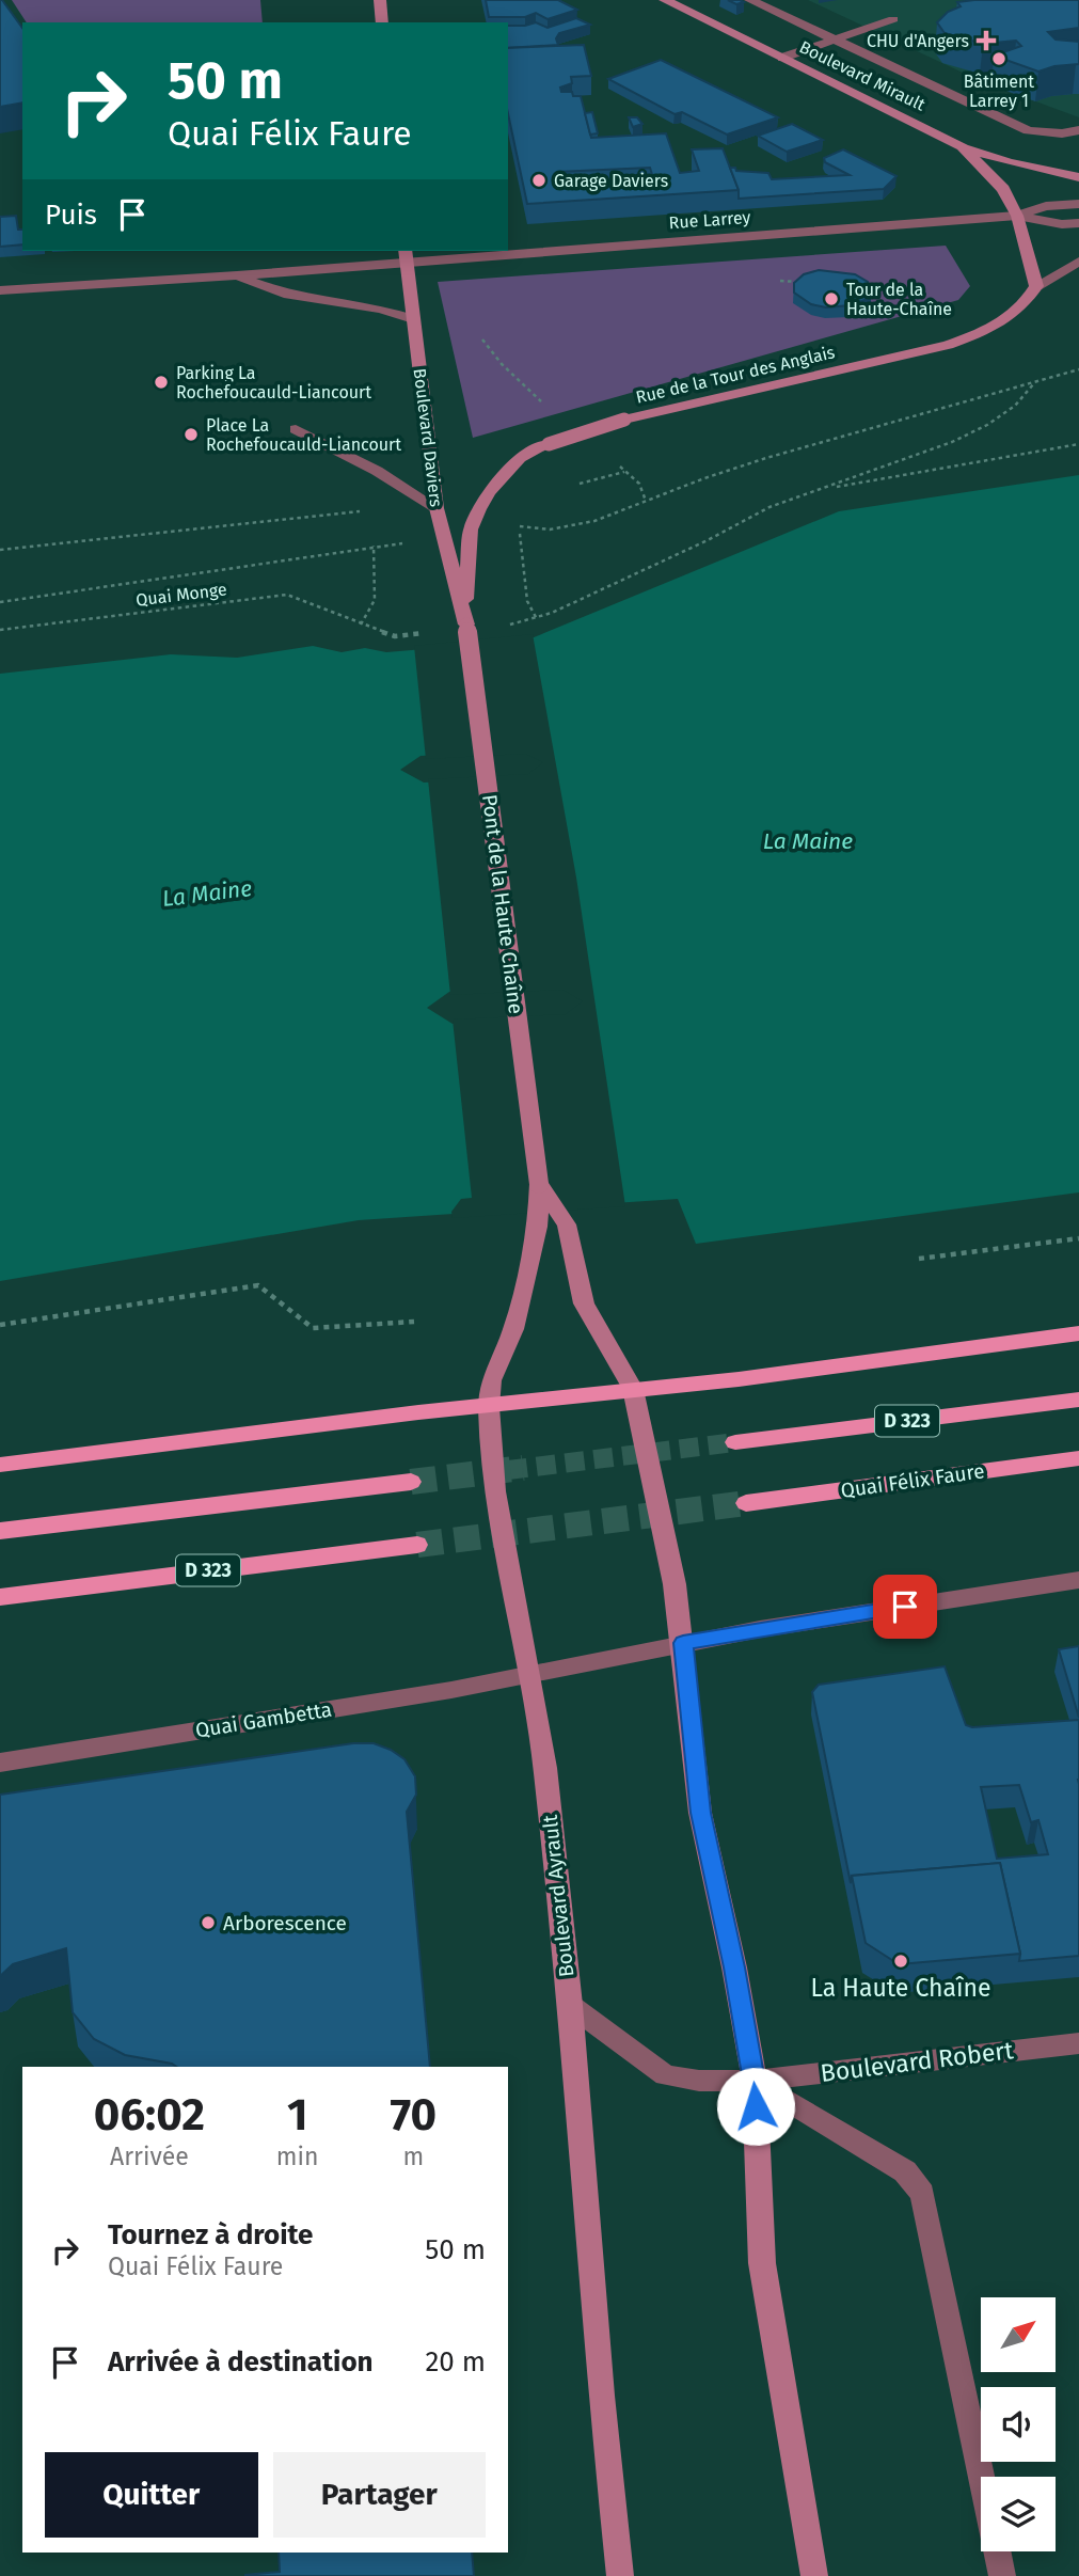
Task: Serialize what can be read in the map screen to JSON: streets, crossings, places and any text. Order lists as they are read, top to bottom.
{
  "streets": {
    "highway": ["D 323", "Quai Félix Faure"],
    "main road": [
      "Boulevard Mirault",
      "Rue de la Tour des Anglais",
      "Boulevard Daviers",
      "Pont de la Haute Chaîne",
      "Boulevard Ayrault"
    ],
    "street": ["Rue Larrey", "Quai Gambetta", "Boulevard Robert"],
    "path": ["Quai Monge"]
  },
  "crossings": [
    ["Boulevard Mirault", "Rue Larrey"],
    ["Rue Larrey", "Boulevard Daviers"],
    ["Rue de la Tour des Anglais", "Boulevard Daviers"],
    ["Rue de la Tour des Anglais", "Pont de la Haute Chaîne"],
    ["Boulevard Daviers", "Pont de la Haute Chaîne"],
    ["Pont de la Haute Chaîne", "Boulevard Ayrault"],
    ["Quai Gambetta", "Boulevard Ayrault"],
    ["Boulevard Ayrault", "Boulevard Robert"]
  ],
  "water": ["La Maine"],
  "places": {
    "health": ["CHU d'Angers"],
    "other": [
      "Bâtiment Larrey 1",
      "Garage Daviers",
      "Tour de la Haute-Chaîne",
      "Parking La Rochefoucauld-Liancourt",
      "Place La Rochefoucauld-Liancourt",
      "Arborescence",
      "La Haute Chaîne"
    ]
  },
  "north": "top right",
  "page": {
    "turn": ["50 m", "Quai Félix Faure"],
    "then": "Puis",
    "eta": [
      "06:02",
      "Arrivée",
      "1",
      "min",
      "70",
      "m"
    ],
    "list": [
      {
        "name": "Tournez à droite",
        "note": "Quai Félix Faure",
        "value": "50 m"
      },
      {
        "name": "Arrivée à destination",
        "value": "20 m"
      }
    ],
    "buttons": ["Quitter", "Partager"]
  }
}
